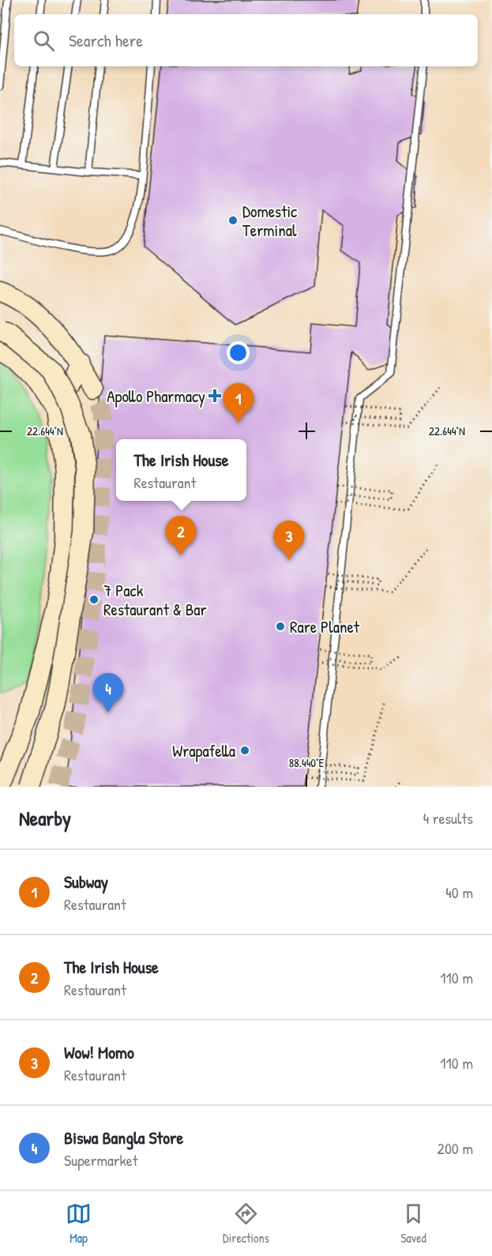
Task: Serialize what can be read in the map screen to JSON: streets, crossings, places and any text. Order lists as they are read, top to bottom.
{
  "places": {
    "other": [
      "Domestic Terminal",
      "7 Pack Restaurant & Bar",
      "Rare Planet",
      "Wrapafella"
    ],
    "health": ["Apollo Pharmacy"]
  },
  "page": {
    "search": "Search here",
    "pins": [
      "1",
      "2",
      "3",
      "4"
    ],
    "popup": ["The Irish House", "Restaurant"],
    "heading": ["Nearby", "4 results"],
    "list": [
      {
        "mark": "1",
        "name": "Subway",
        "note": "Restaurant",
        "value": "40 m"
      },
      {
        "mark": "2",
        "name": "The Irish House",
        "note": "Restaurant",
        "value": "110 m"
      },
      {
        "mark": "3",
        "name": "Wow! Momo",
        "note": "Restaurant",
        "value": "110 m"
      },
      {
        "mark": "4",
        "name": "Biswa Bangla Store",
        "note": "Supermarket",
        "value": "200 m"
      }
    ],
    "nav": ["Map", "Directions", "Saved"]
  },
  "coordinates": ["22.644°N", "88.440°E"]
}
